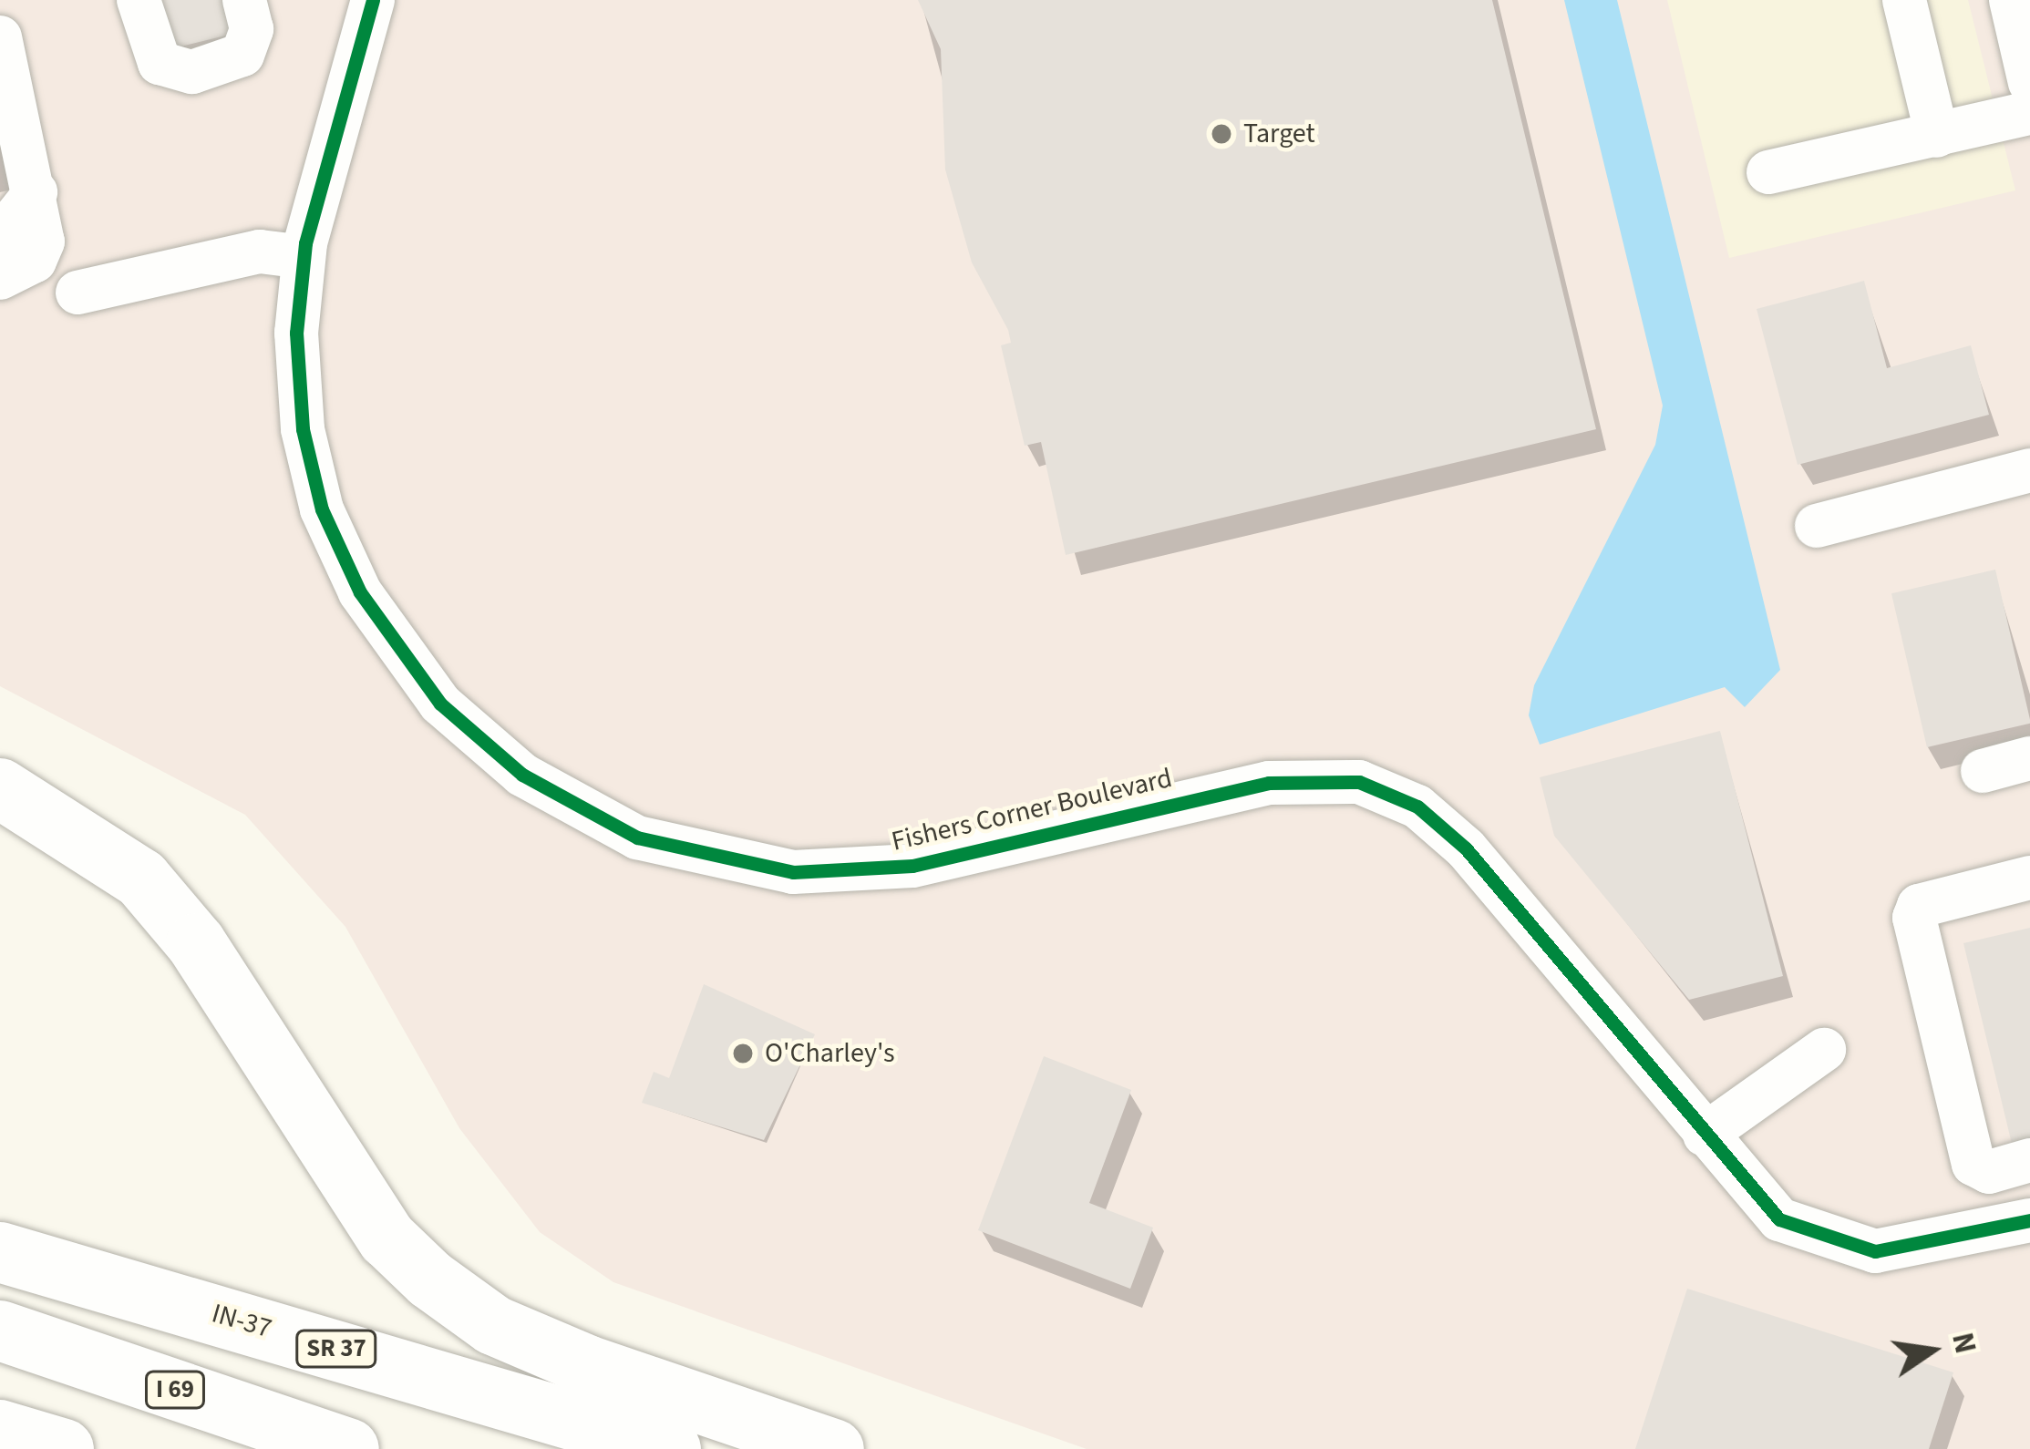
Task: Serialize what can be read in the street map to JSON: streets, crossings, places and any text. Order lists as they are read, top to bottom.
{
  "streets": {
    "highway": ["IN-37", "SR 37", "I 69"],
    "street": ["Fishers Corner Boulevard"]
  },
  "places": ["Target", "O'Charley's"],
  "north": "right"
}
